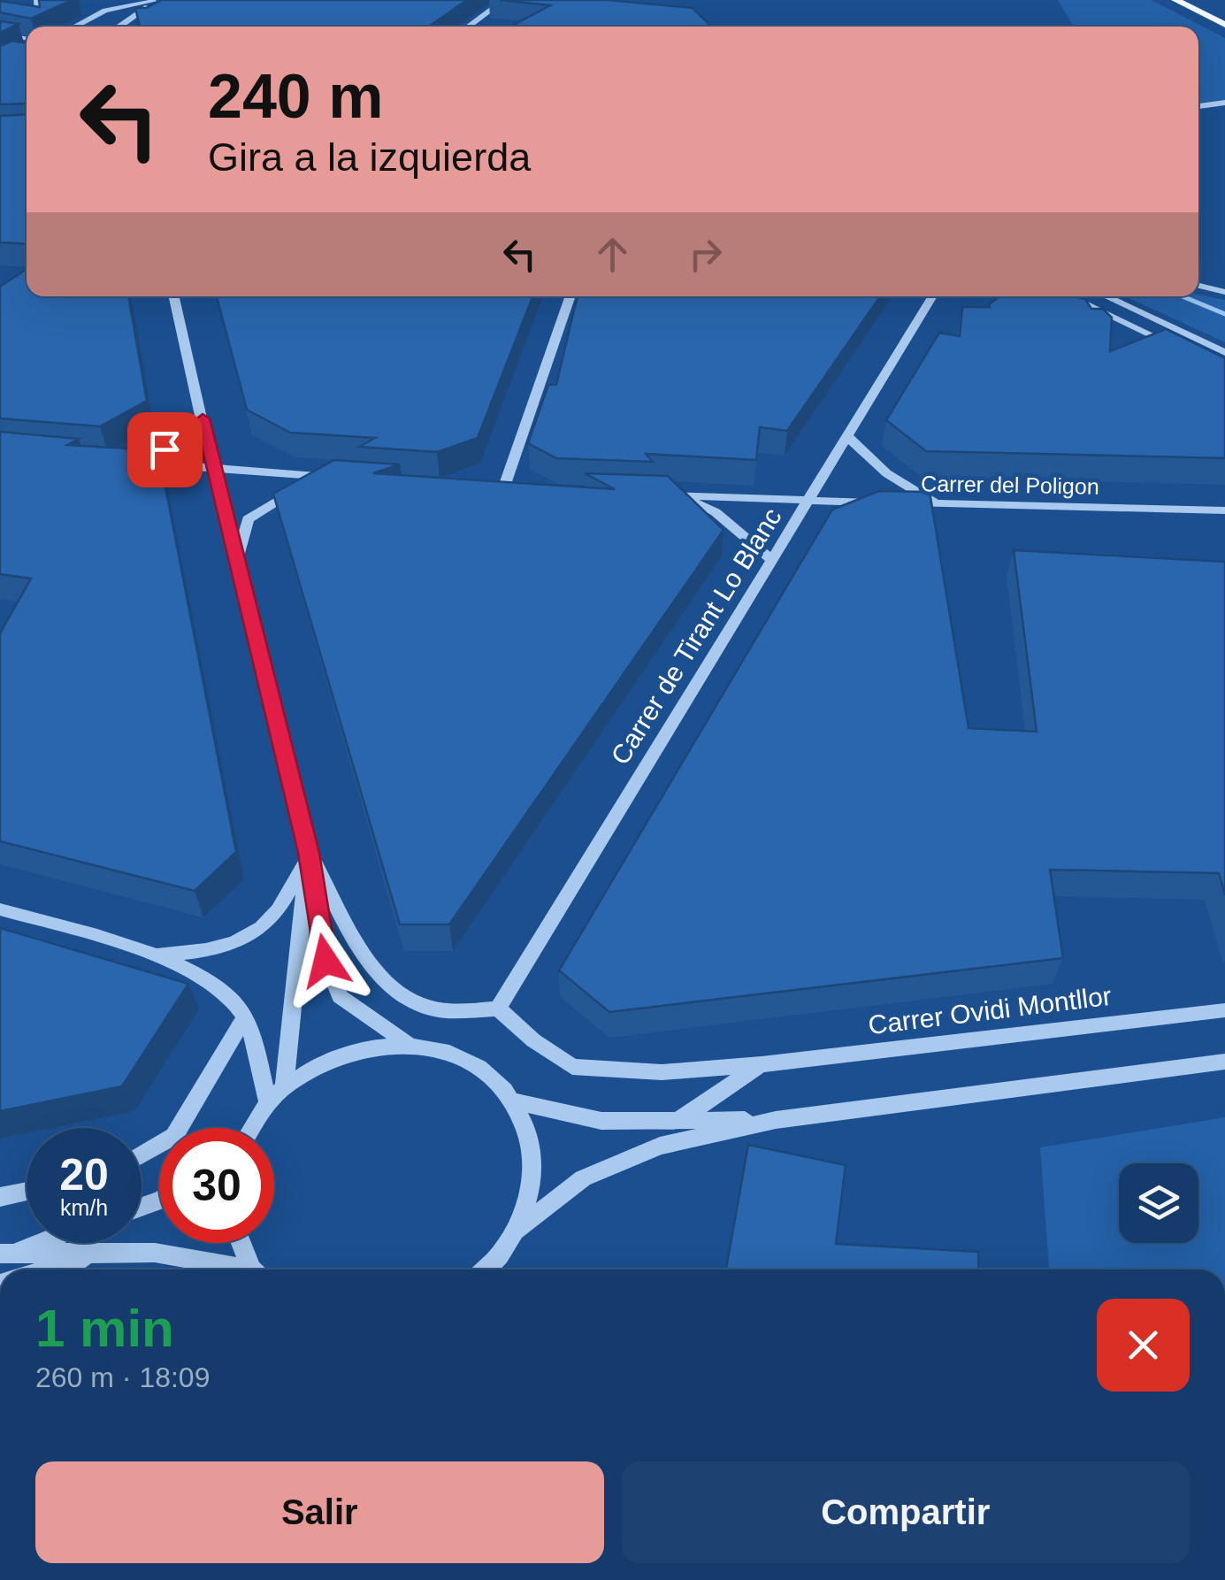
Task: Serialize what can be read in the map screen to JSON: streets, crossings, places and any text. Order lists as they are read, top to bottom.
{
  "streets": {
    "street": ["Carrer del Poligon", "Carrer de Tirant Lo Blanc", "Carrer Ovidi Montllor"]
  },
  "crossings": [
    ["Carrer del Poligon", "Carrer de Tirant Lo Blanc"],
    ["Carrer de Tirant Lo Blanc", "Carrer Ovidi Montllor"]
  ],
  "page": {
    "turn": ["240 m", "Gira a la izquierda"],
    "speed": "20 km/h",
    "limit": "30",
    "heading": ["1 min", "260 m · 18:09"],
    "buttons": ["Salir", "Compartir"]
  }
}
